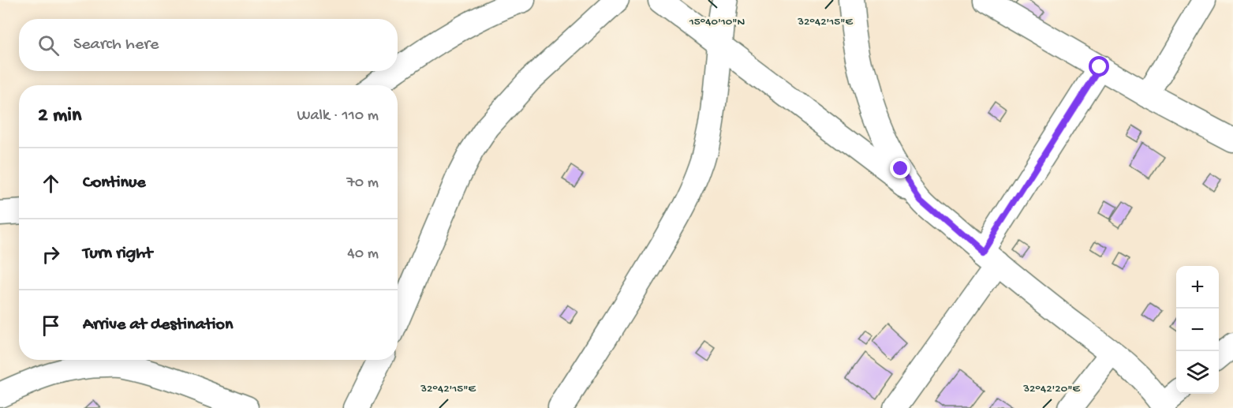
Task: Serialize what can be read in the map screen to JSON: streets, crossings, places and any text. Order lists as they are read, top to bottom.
{
  "page": {
    "search": "Search here",
    "heading": ["2 min", "Walk · 110 m"],
    "list": [
      ["Continue", "70 m"],
      ["Turn right", "40 m"],
      "Arrive at destination"
    ],
    "map_buttons": ["+", "−"]
  },
  "coordinates": ["15°40'10\"N", "32°42'15\"E", "32°42'20\"E"]
}
